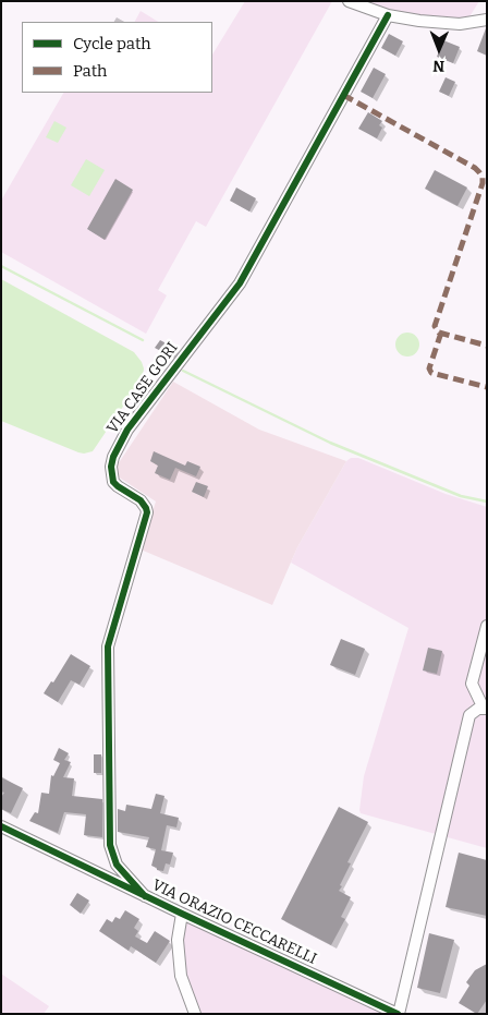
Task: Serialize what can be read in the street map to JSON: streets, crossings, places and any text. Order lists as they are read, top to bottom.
{
  "streets": {
    "street": ["VIA CASE GORI", "VIA ORAZIO CECCARELLI"]
  },
  "crossings": [
    ["VIA CASE GORI", "VIA ORAZIO CECCARELLI"]
  ],
  "legend": ["Cycle path", "Path"],
  "north": "bottom"
}
